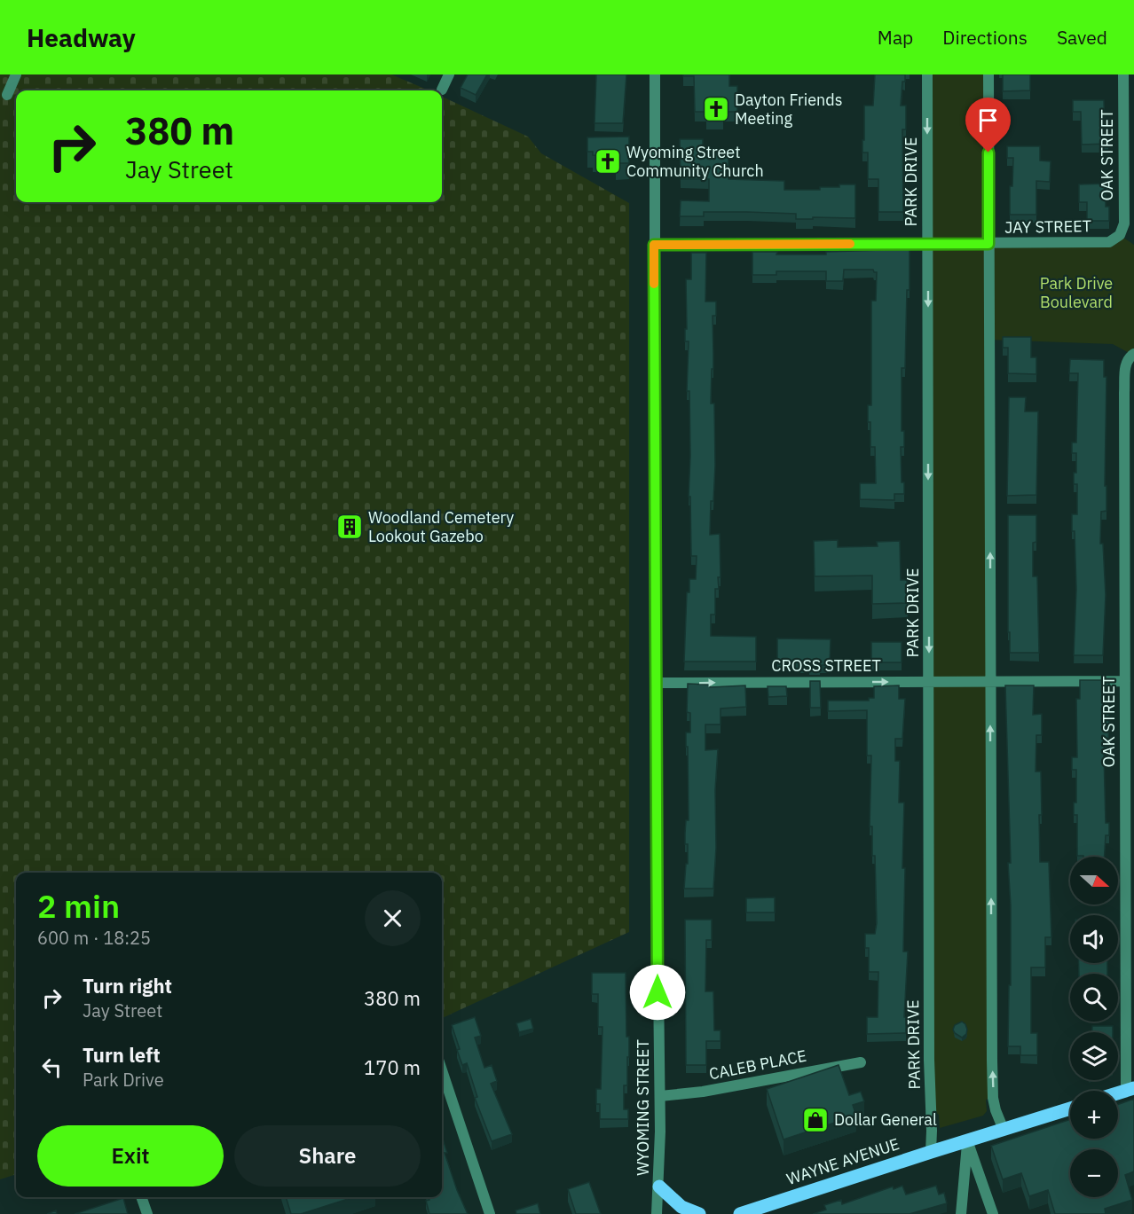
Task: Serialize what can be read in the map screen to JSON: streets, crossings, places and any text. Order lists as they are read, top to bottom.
{
  "streets": {
    "main road": ["WAYNE AVENUE"],
    "street": [
      "OAK STREET",
      "PARK DRIVE",
      "JAY STREET",
      "CROSS STREET",
      "CALEB PLACE",
      "WYOMING STREET"
    ]
  },
  "crossings": [
    ["OAK STREET", "JAY STREET"],
    ["OAK STREET", "CROSS STREET"],
    ["PARK DRIVE", "JAY STREET"],
    ["PARK DRIVE", "CROSS STREET"],
    ["PARK DRIVE", "WAYNE AVENUE"],
    ["JAY STREET", "WYOMING STREET"],
    ["CROSS STREET", "WYOMING STREET"],
    ["CALEB PLACE", "WYOMING STREET"]
  ],
  "one_way": ["CROSS STREET"],
  "parks": ["Park Drive Boulevard"],
  "places": {
    "church": ["Dayton Friends Meeting", "Wyoming Street Community Church"],
    "building": ["Woodland Cemetery Lookout Gazebo"],
    "shop": ["Dollar General"]
  },
  "north": "right",
  "page": {
    "header": "Headway",
    "nav": ["Map", "Directions", "Saved"],
    "turn": ["380 m", "Jay Street"],
    "map_buttons": ["+", "−"],
    "heading": ["2 min", "600 m · 18:25"],
    "list": [
      {
        "name": "Turn right",
        "note": "Jay Street",
        "value": "380 m"
      },
      {
        "name": "Turn left",
        "note": "Park Drive",
        "value": "170 m"
      }
    ],
    "buttons": ["Exit", "Share"]
  }
}
